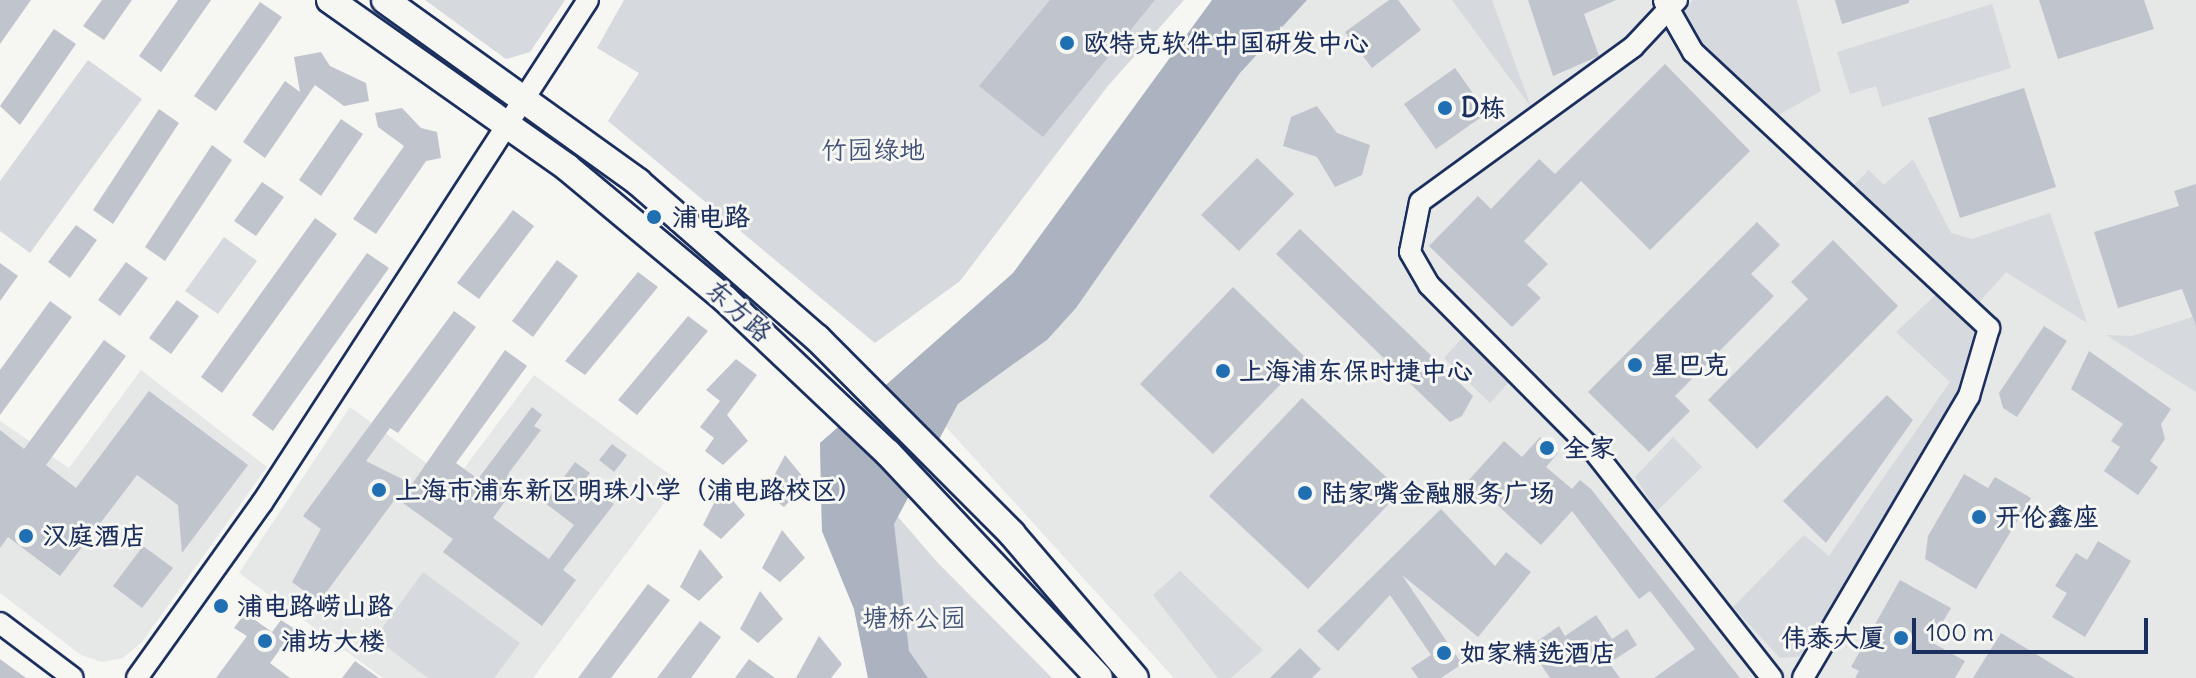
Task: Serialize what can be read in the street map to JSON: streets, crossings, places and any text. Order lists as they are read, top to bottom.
{
  "streets": {
    "main road": ["东方路"]
  },
  "parks": ["竹园绿地", "塘桥公园"],
  "places": [
    "欧特克软件中国研发中心",
    "D栋",
    "浦电路",
    "星巴克",
    "上海浦东保时捷中心",
    "全家",
    "上海市浦东新区明珠小学（浦电路校区）",
    "陆家嘴金融服务广场",
    "开伦鑫座",
    "汉庭酒店",
    "浦电路崂山路",
    "伟泰大厦",
    "浦坊大楼",
    "如家精选酒店"
  ],
  "scale_bar": "100 m"
}
